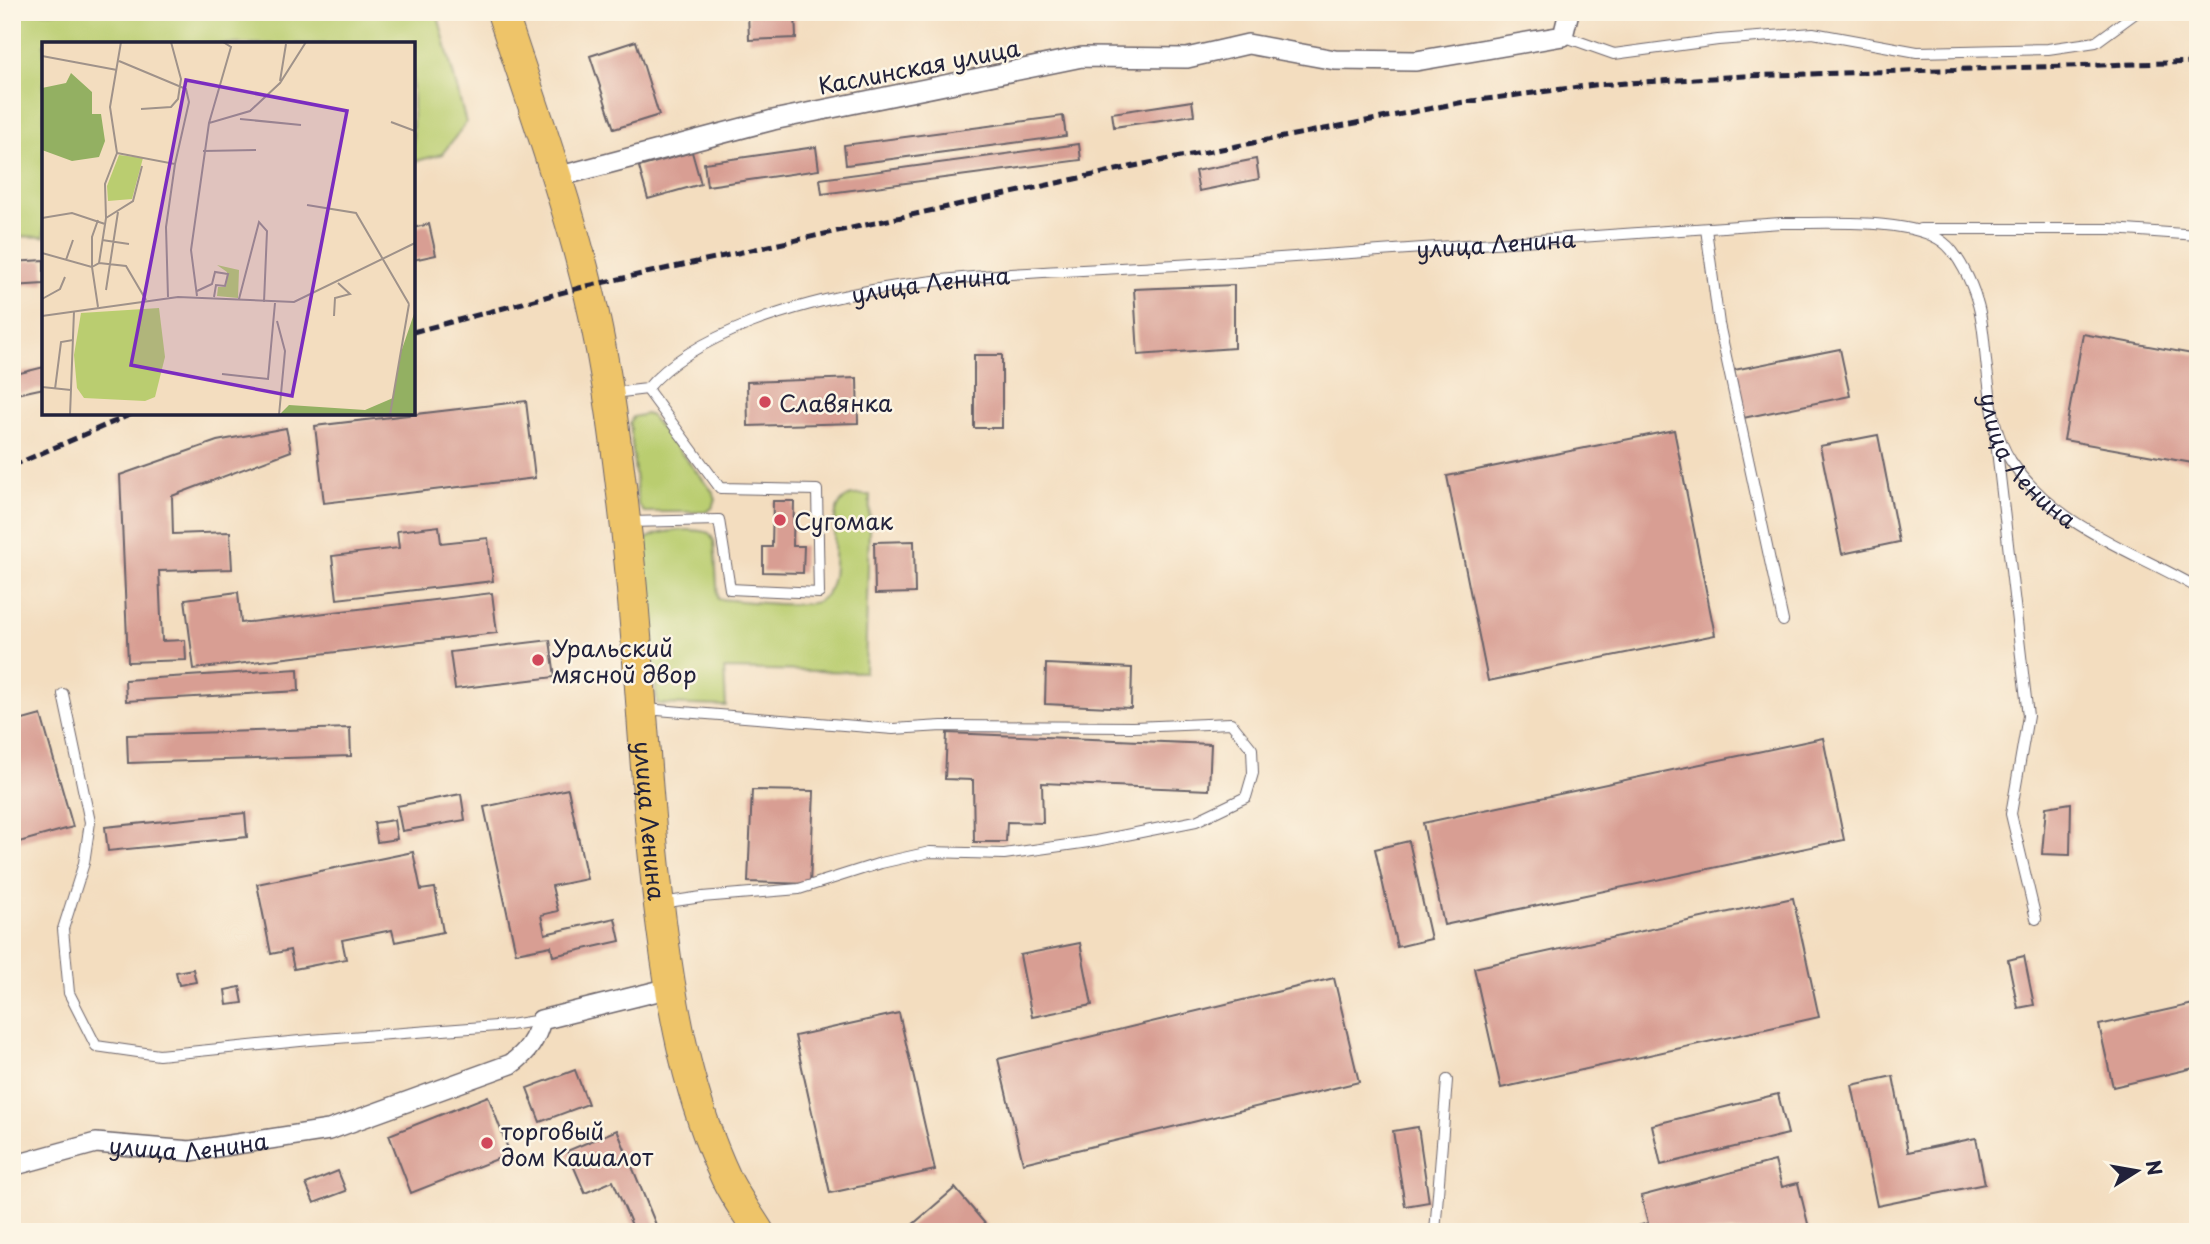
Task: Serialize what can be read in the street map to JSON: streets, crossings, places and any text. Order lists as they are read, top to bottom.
{
  "streets": {
    "main road": ["улица Ленина"],
    "street": ["Каслинская улица"]
  },
  "crossings": [
    ["Каслинская улица", "улица Ленина"]
  ],
  "places": [
    "Славянка",
    "Сугомак",
    "Уральский мясной двор",
    "торговый дом Кашалот"
  ],
  "north": "right"
}
